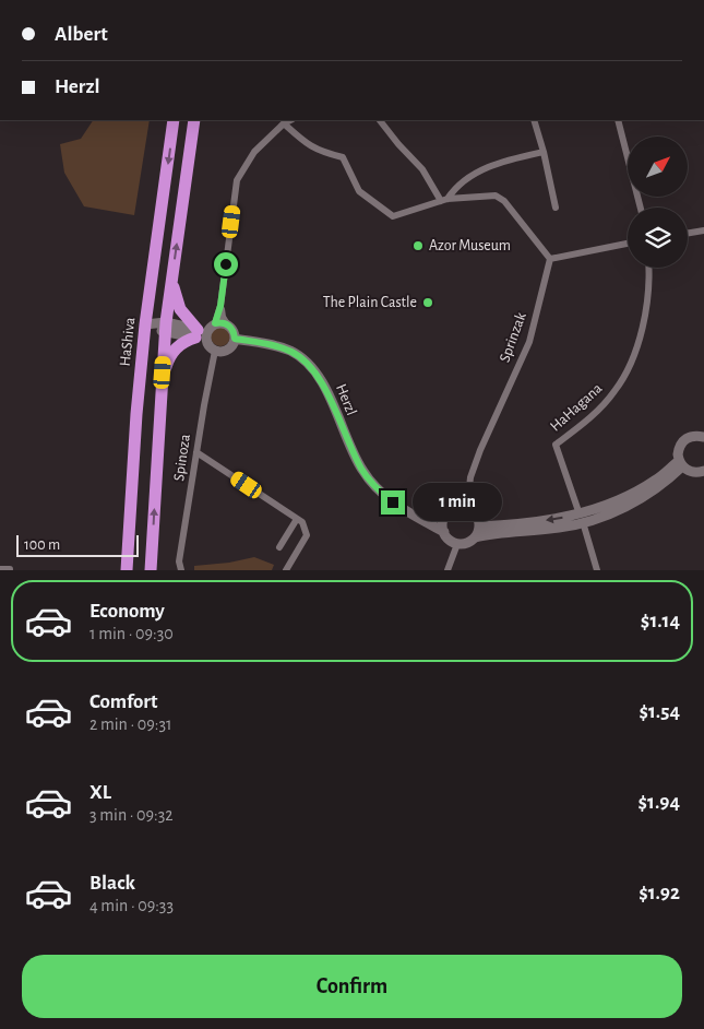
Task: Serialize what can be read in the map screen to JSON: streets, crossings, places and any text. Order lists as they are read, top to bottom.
{
  "streets": {
    "highway": ["HaShiva"],
    "street": [
      "Sprinzak",
      "Herzl",
      "HaHagana",
      "Spinoza"
    ]
  },
  "crossings": [
    ["Sprinzak", "Herzl"],
    ["Herzl", "Spinoza"]
  ],
  "places": ["Azor Museum", "The Plain Castle"],
  "scale_bar": "100 m",
  "north": "top right",
  "page": {
    "banner": ["Albert", "Herzl"],
    "bubble": "1 min",
    "scale": "100 m",
    "list": [
      {
        "name": "Economy",
        "note": "1 min · 09:30",
        "value": "$1.14"
      },
      {
        "name": "Comfort",
        "note": "2 min · 09:31",
        "value": "$1.54"
      },
      {
        "name": "XL",
        "note": "3 min · 09:32",
        "value": "$1.94"
      },
      {
        "name": "Black",
        "note": "4 min · 09:33",
        "value": "$1.92"
      }
    ],
    "buttons": "Confirm"
  }
}
